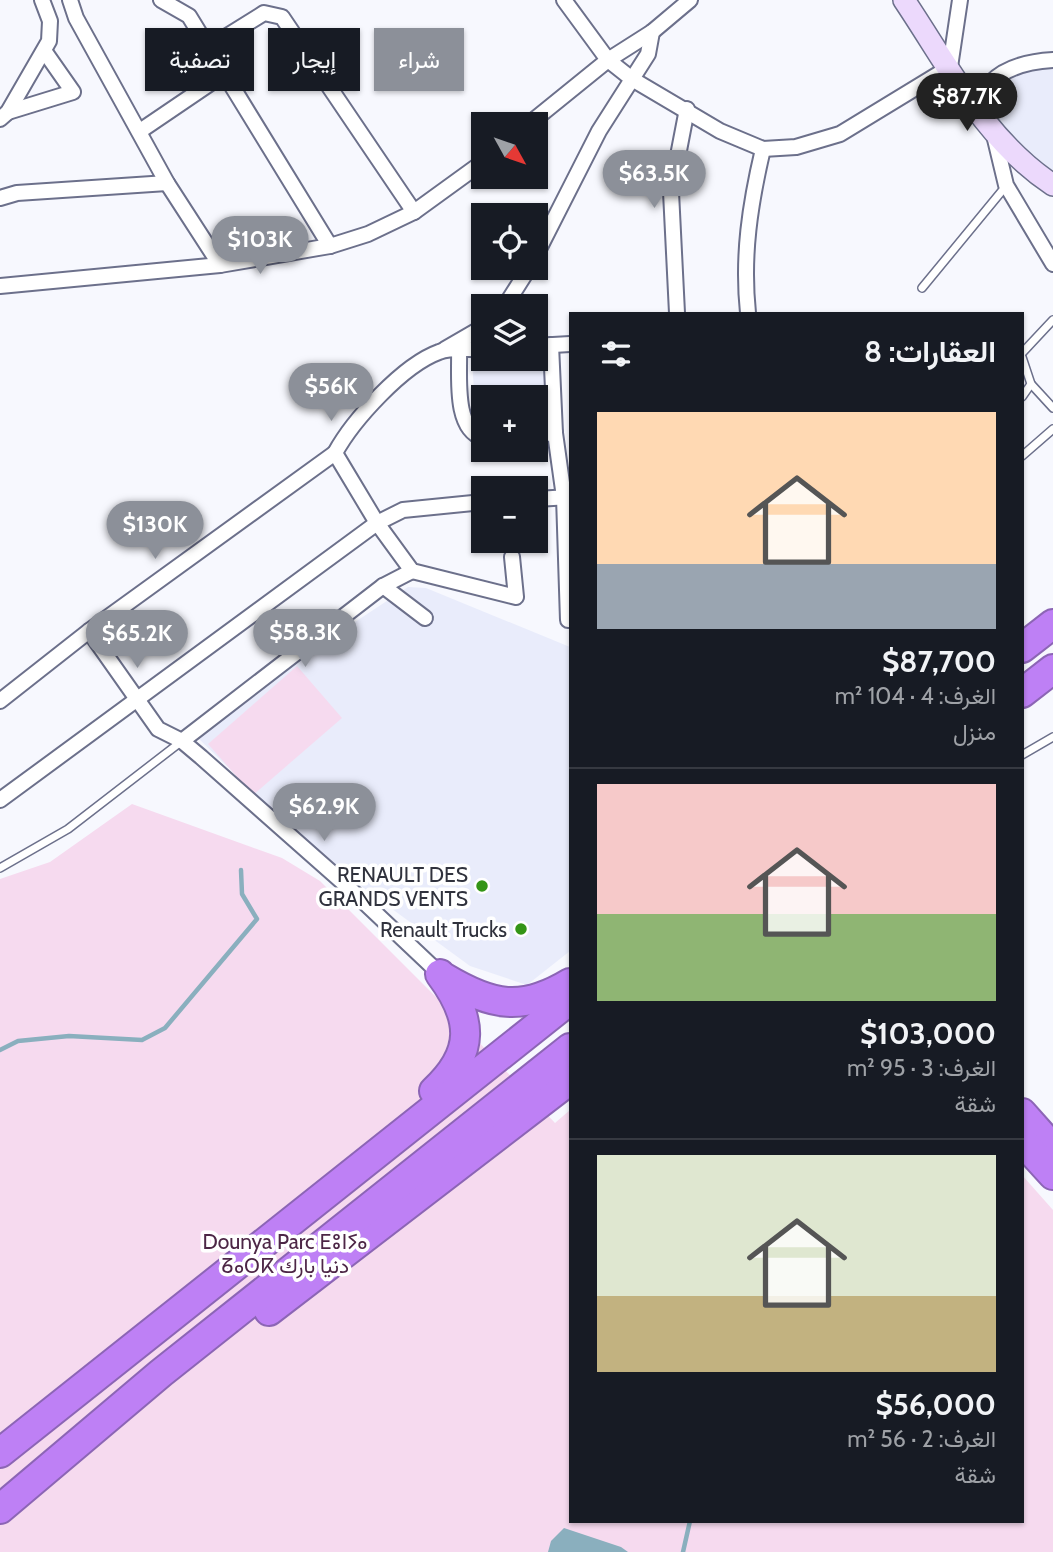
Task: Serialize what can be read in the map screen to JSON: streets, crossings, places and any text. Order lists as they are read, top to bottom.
{
  "parks": ["Dounya Parc ⴹⵓⵏⵢⴰ ⵒⴰⵔⴽ دنيا بارك"],
  "places": ["RENAULT DES GRANDS VENTS", "Renault Trucks"],
  "north": "bottom right",
  "page": {
    "chip": ["شراء", "إيجار", "تصفية"],
    "price": [
      "$87.7K",
      "$63.5K",
      "$103K",
      "$56K",
      "$130K",
      "$58.3K",
      "$65.2K",
      "$62.9K"
    ],
    "map_buttons": ["+", "−"],
    "heading": "العقارات: 8",
    "list": [
      {
        "name": "$87,700",
        "note": "الغرف: 4 · 104 m² · منزل"
      },
      {
        "name": "$103,000",
        "note": "الغرف: 3 · 95 m² · شقة"
      },
      {
        "name": "$56,000",
        "note": "الغرف: 2 · 56 m² · شقة"
      }
    ]
  }
}
